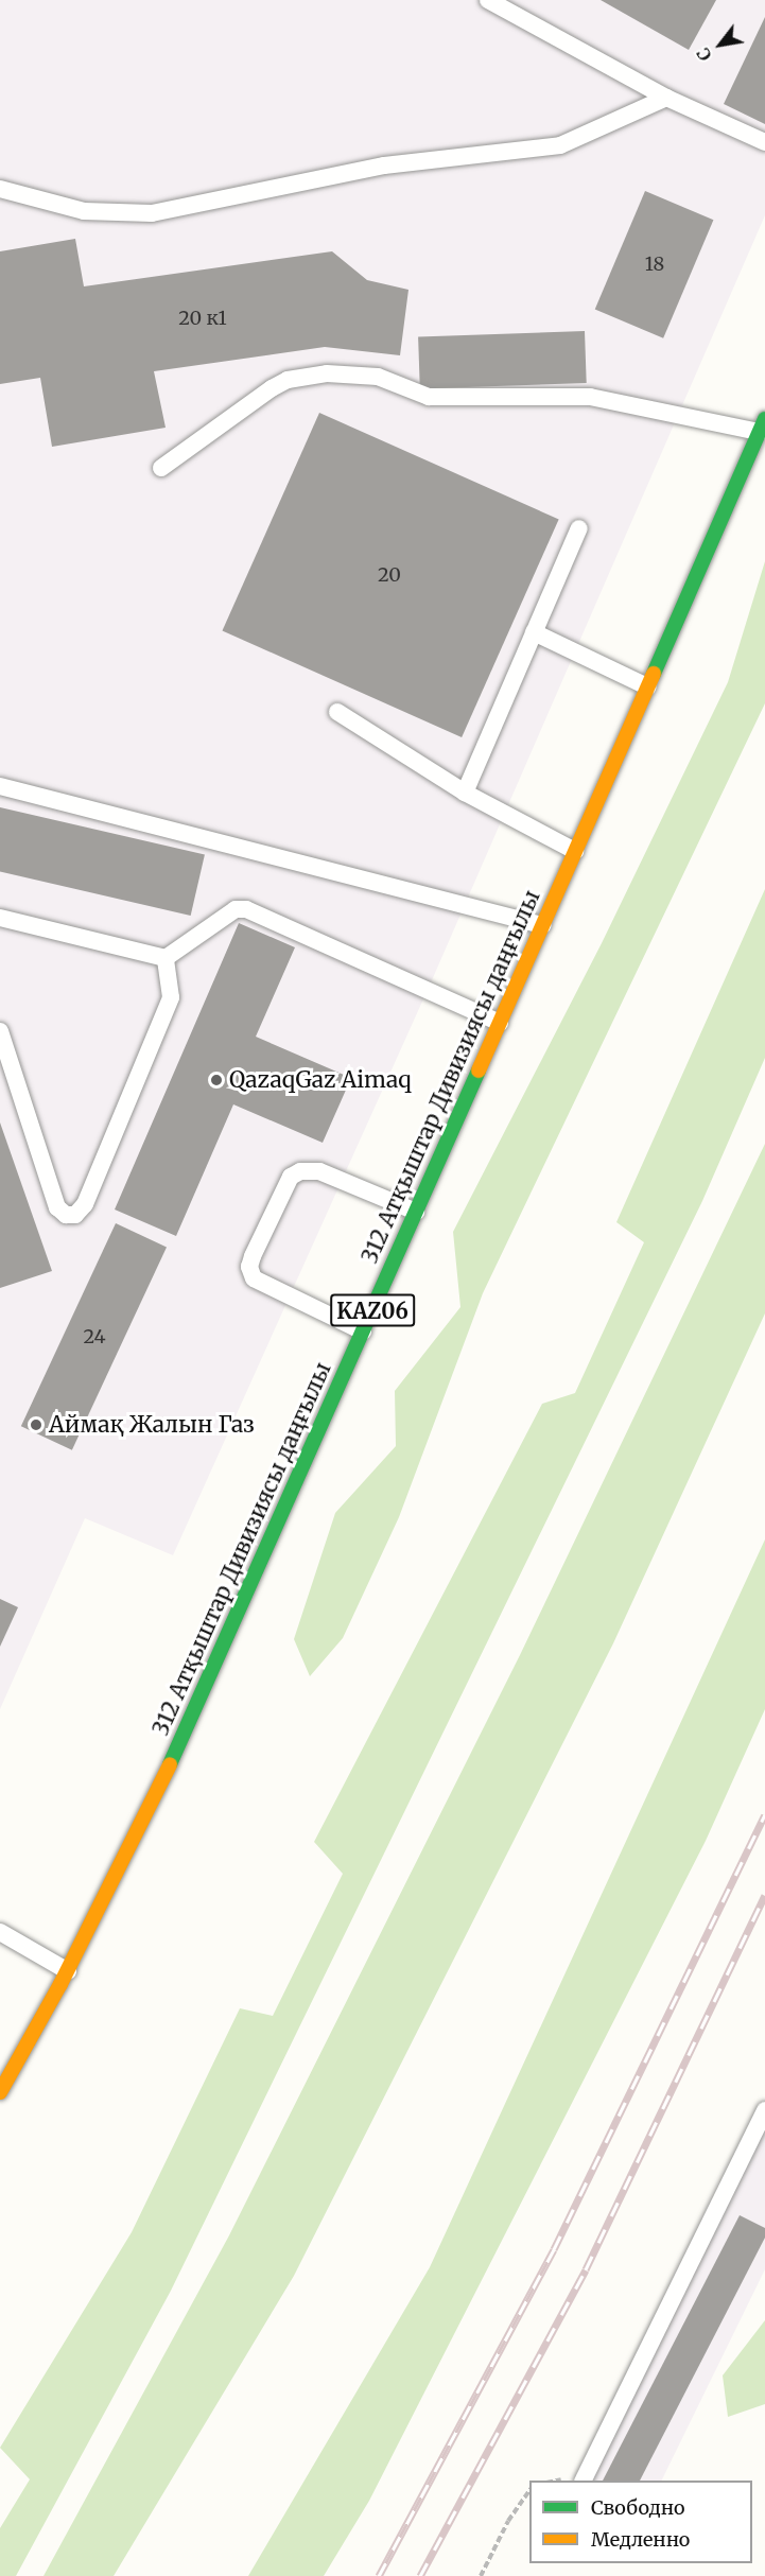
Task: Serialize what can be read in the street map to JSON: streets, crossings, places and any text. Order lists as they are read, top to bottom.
{
  "streets": {
    "highway": ["312 Атқыштар Дивизиясы даңғылы", "KАZ06"]
  },
  "places": ["QazaqGaz Aimaq", "Аймақ Жалын Газ"],
  "house_numbers": [
    "18",
    "20 к1",
    "20",
    "24"
  ],
  "legend": ["Свободно", "Медленно"],
  "north": "bottom left"
}
